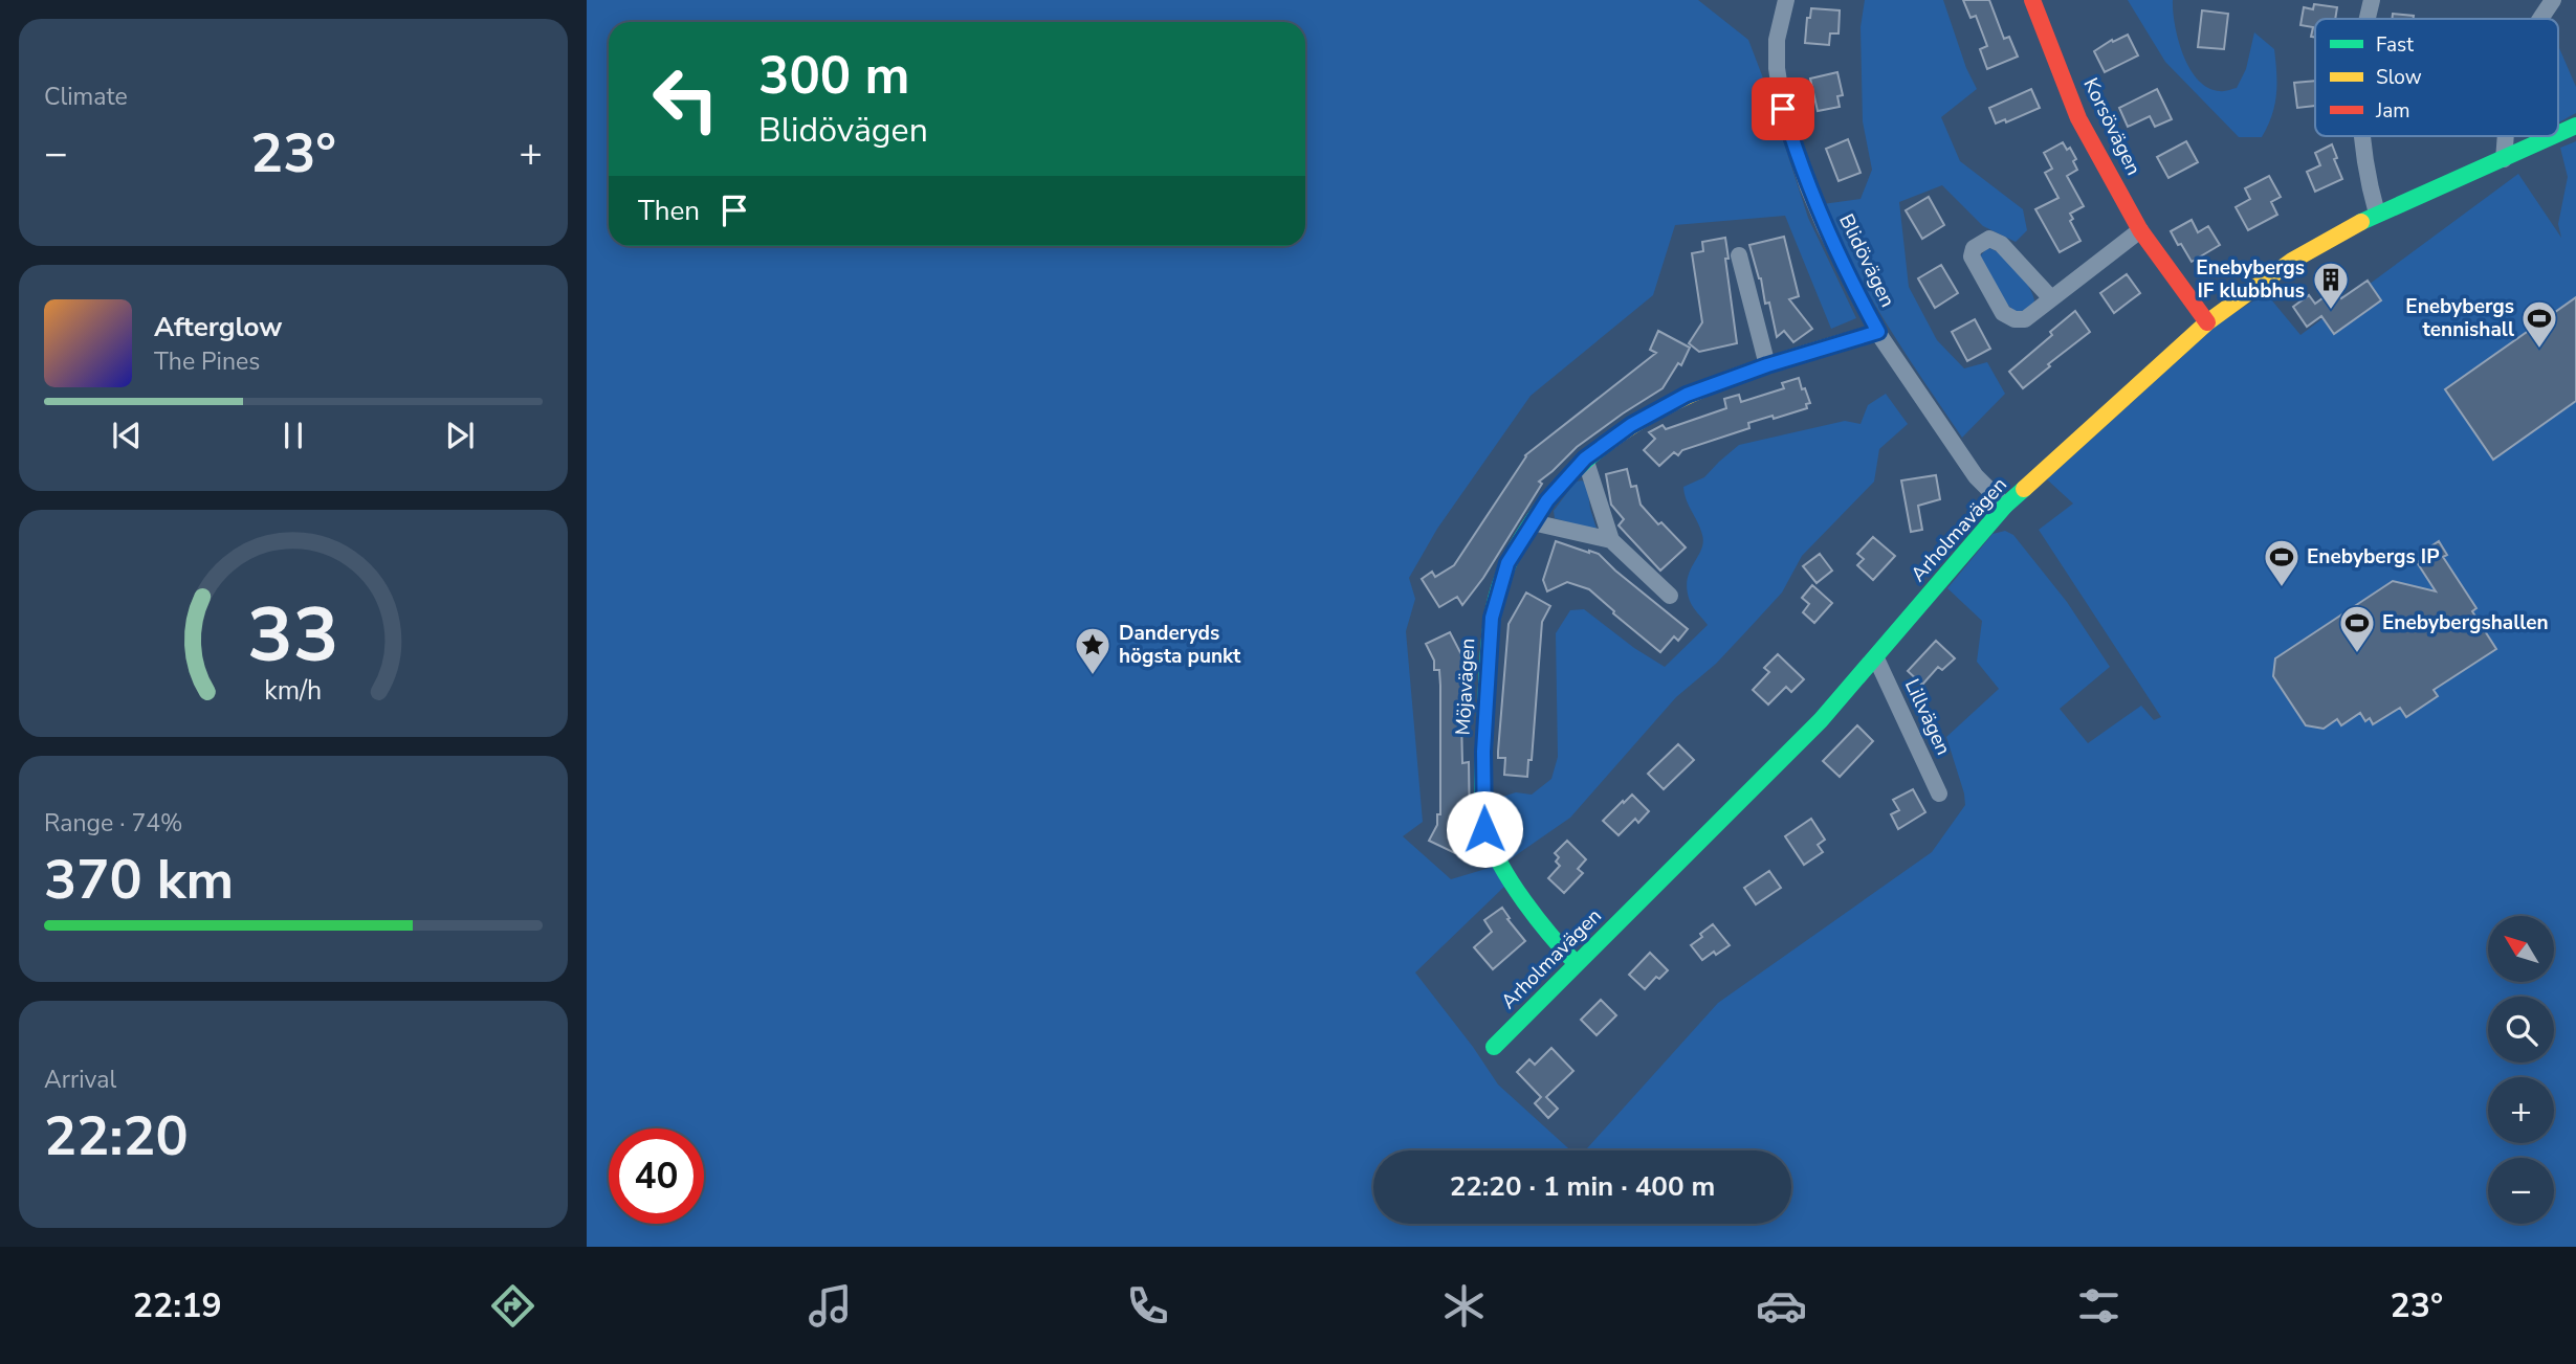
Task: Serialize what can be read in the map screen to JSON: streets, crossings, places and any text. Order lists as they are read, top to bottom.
{
  "streets": {
    "street": [
      "Korsövägen",
      "Blidövägen",
      "Arholmavägen",
      "Möjavägen",
      "Lillvägen"
    ]
  },
  "crossings": [
    ["Korsövägen", "Arholmavägen"],
    ["Blidövägen", "Arholmavägen"],
    ["Blidövägen", "Möjavägen"],
    ["Arholmavägen", "Möjavägen"],
    ["Arholmavägen", "Lillvägen"]
  ],
  "places": {
    "building": ["Enebybergs IF klubbhus"],
    "sports": ["Enebybergs tennishall", "Enebybergs IP", "Enebybergshallen"],
    "place": ["Danderyds högsta punkt"]
  },
  "legend": ["Fast", "Slow", "Jam"],
  "north": "top left",
  "page": {
    "tile": [
      "Climate",
      ["Range · 74%", "370 km"],
      ["Arrival", "22:20"]
    ],
    "turn": ["300 m", "Blidövägen"],
    "heat": ["−", "23°", "+"],
    "then": "Then",
    "song": ["Afterglow", "The Pines"],
    "map_buttons": ["+", "−"],
    "limit": "40",
    "trip": "22:20 · 1 min · 400 m",
    "tabs": ["22:19", "23°"],
    "gauge": ["33", "km/h"]
  }
}
